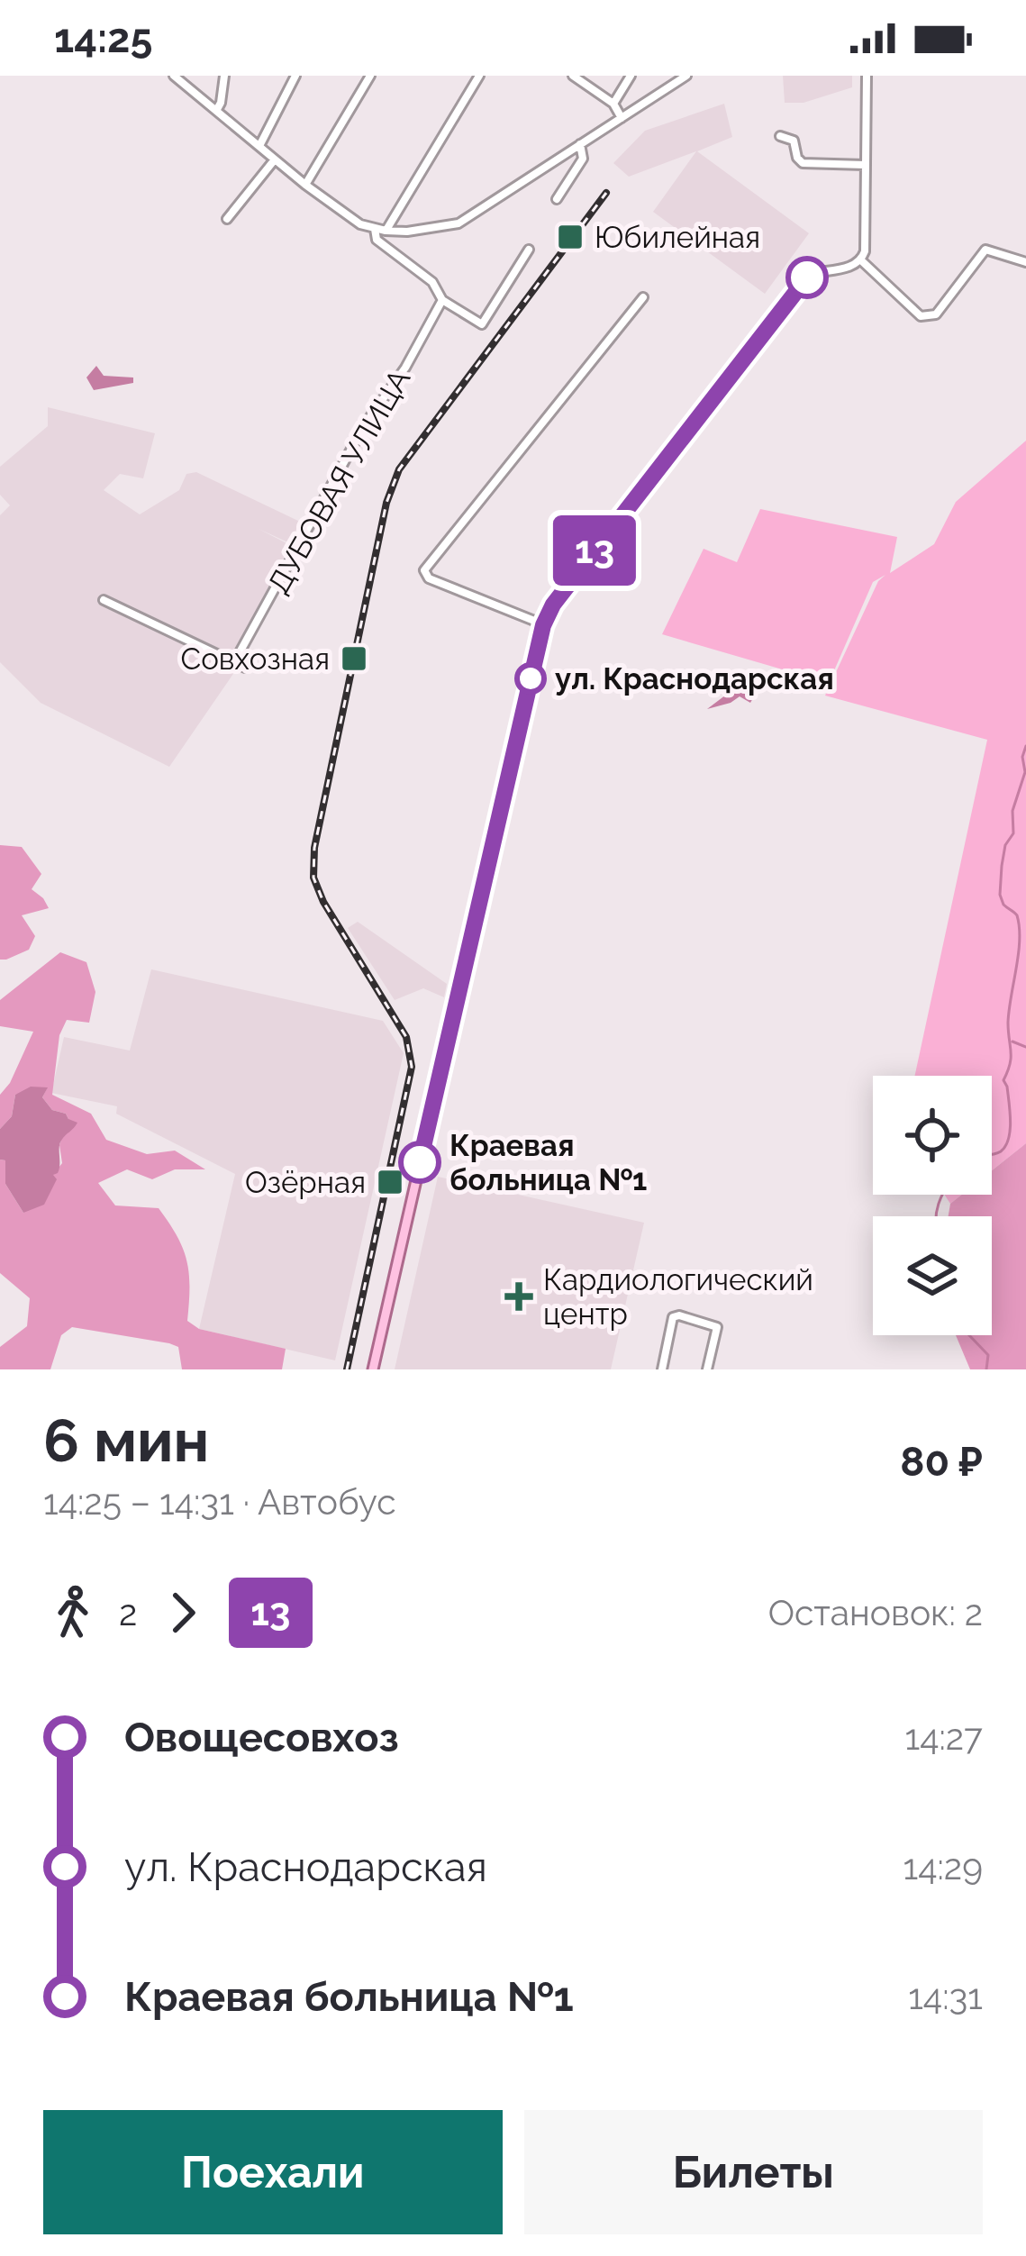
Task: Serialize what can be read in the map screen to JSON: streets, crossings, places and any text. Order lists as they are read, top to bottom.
{
  "streets": {
    "street": ["ДУБОВАЯ УЛИЦА"]
  },
  "places": {
    "transit": ["Юбилейная", "Совхозная", "Озёрная"],
    "other": ["ул. Краснодарская", "Краевая больница №1"],
    "health": ["Кардиологический центр"]
  },
  "lines": ["bus line 13"],
  "page": {
    "status": "14:25",
    "on_map": "13",
    "heading": ["6 мин", "14:25 – 14:31 · Автобус", "80 ₽"],
    "legs": ["2", "13", "Остановок: 2"],
    "list": [
      {
        "name": "Овощесовхоз",
        "value": "14:27"
      },
      {
        "name": "ул. Краснодарская",
        "value": "14:29"
      },
      {
        "name": "Краевая больница №1",
        "value": "14:31"
      }
    ],
    "buttons": ["Поехали", "Билеты"]
  }
}
